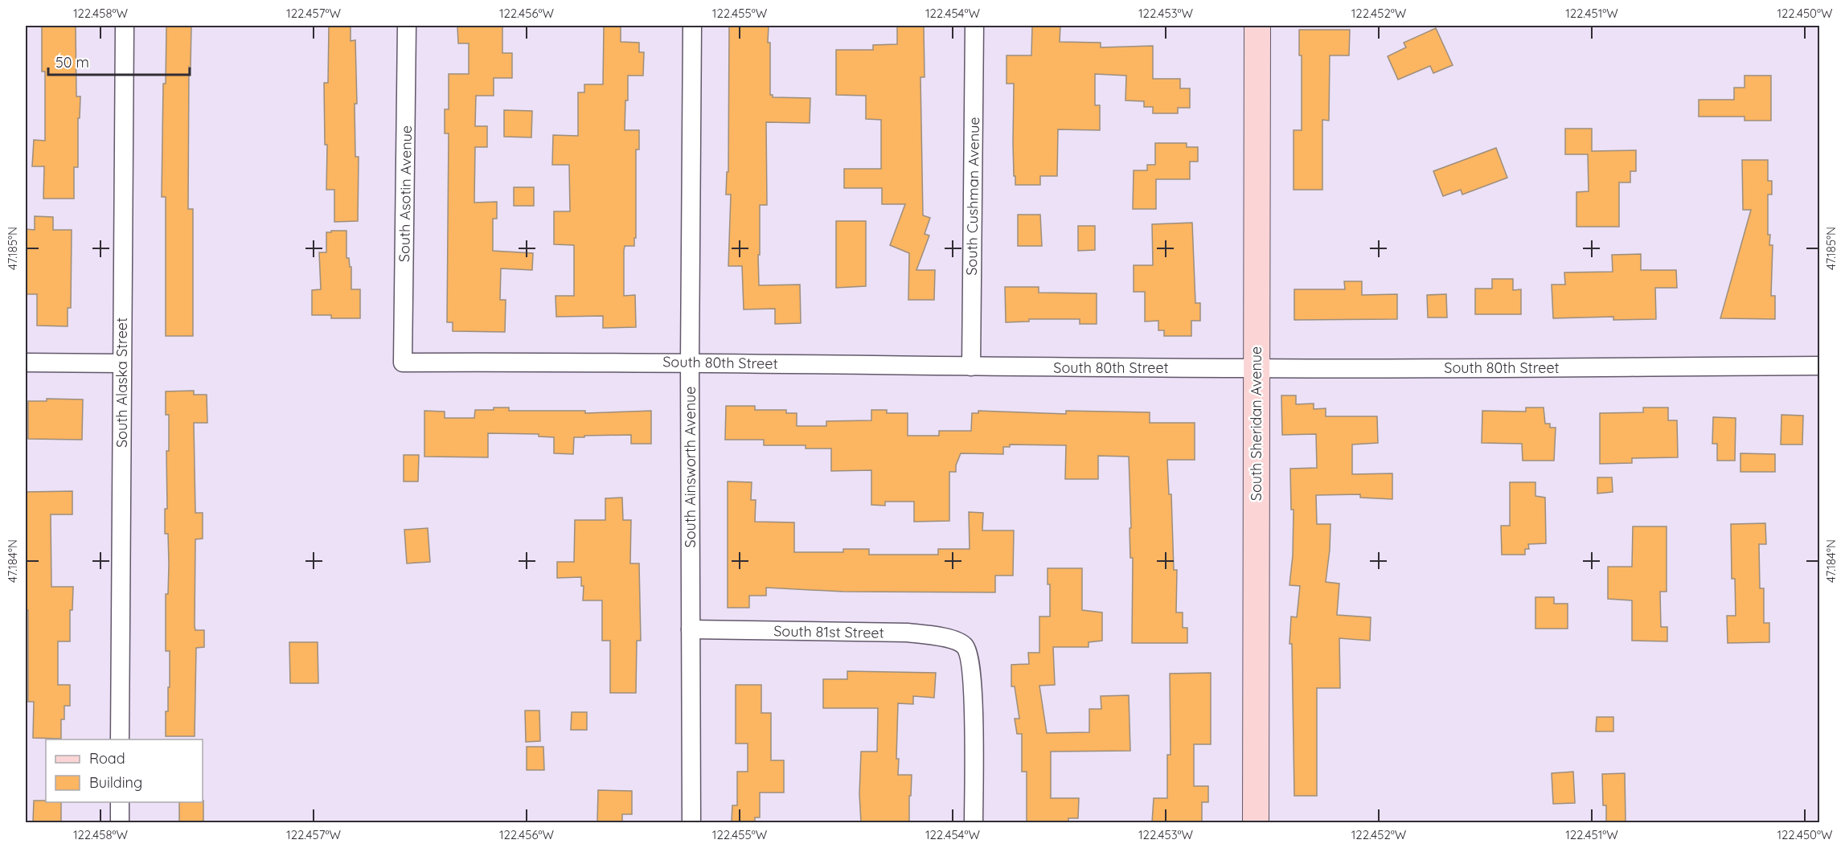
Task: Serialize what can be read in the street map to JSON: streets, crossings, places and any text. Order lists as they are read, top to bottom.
{
  "streets": {
    "street": [
      "South Asotin Avenue",
      "South Cushman Avenue",
      "South 80th Street",
      "South Alaska Street",
      "South Sheridan Avenue",
      "South Ainsworth Avenue",
      "South 81st Street"
    ]
  },
  "crossings": [
    ["South Asotin Avenue", "South 80th Street"],
    ["South Cushman Avenue", "South 80th Street"],
    ["South 80th Street", "South Sheridan Avenue"],
    ["South 80th Street", "South Ainsworth Avenue"],
    ["South Ainsworth Avenue", "South 81st Street"]
  ],
  "legend": ["Road", "Building"],
  "scale_bar": "50 m",
  "coordinates": [
    "122.458°W",
    "122.457°W",
    "122.456°W",
    "122.455°W",
    "122.454°W",
    "122.453°W",
    "122.452°W",
    "122.451°W",
    "122.450°W",
    "47.185°N",
    "47.184°N"
  ]
}
